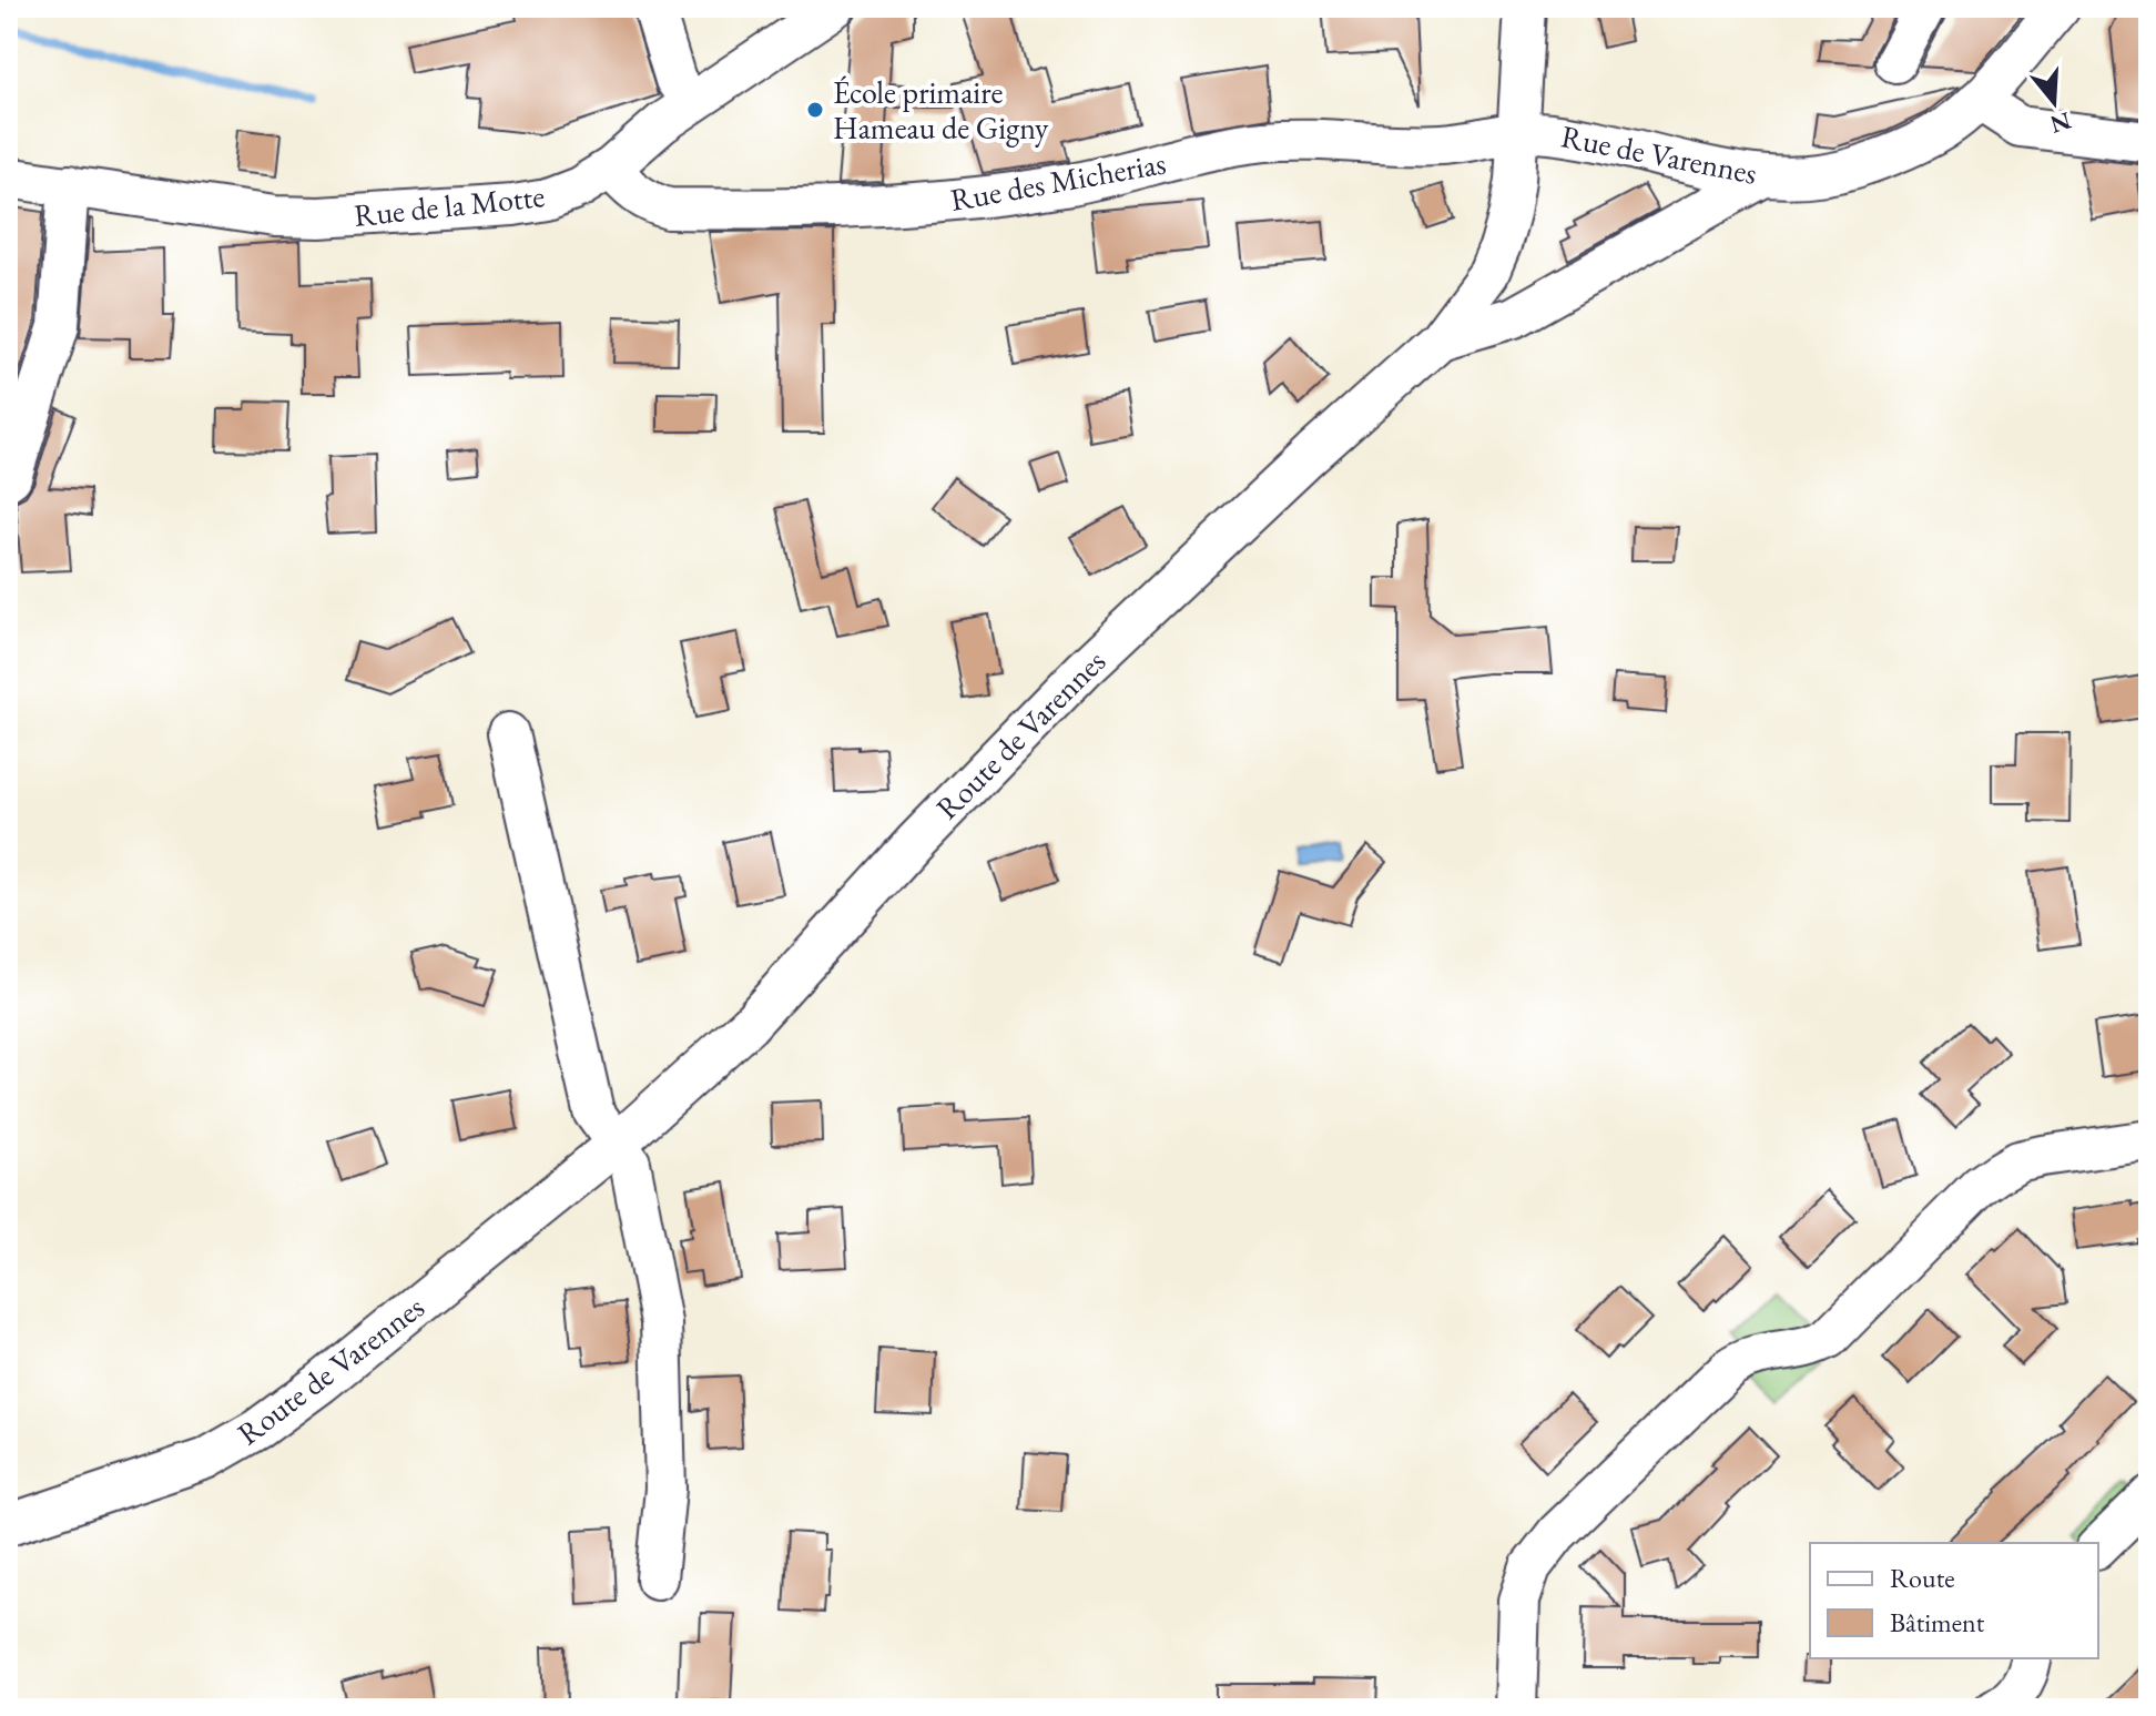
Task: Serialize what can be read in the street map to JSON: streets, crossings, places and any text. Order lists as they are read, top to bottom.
{
  "streets": {
    "street": [
      "Rue de Varennes",
      "Rue des Micherias",
      "Rue de la Motte",
      "Route de Varennes"
    ]
  },
  "crossings": [
    ["Rue de Varennes", "Rue des Micherias"],
    ["Rue des Micherias", "Rue de la Motte"]
  ],
  "places": ["École primaire Hameau de Gigny"],
  "legend": ["Route", "Bâtiment"],
  "north": "bottom"
}
